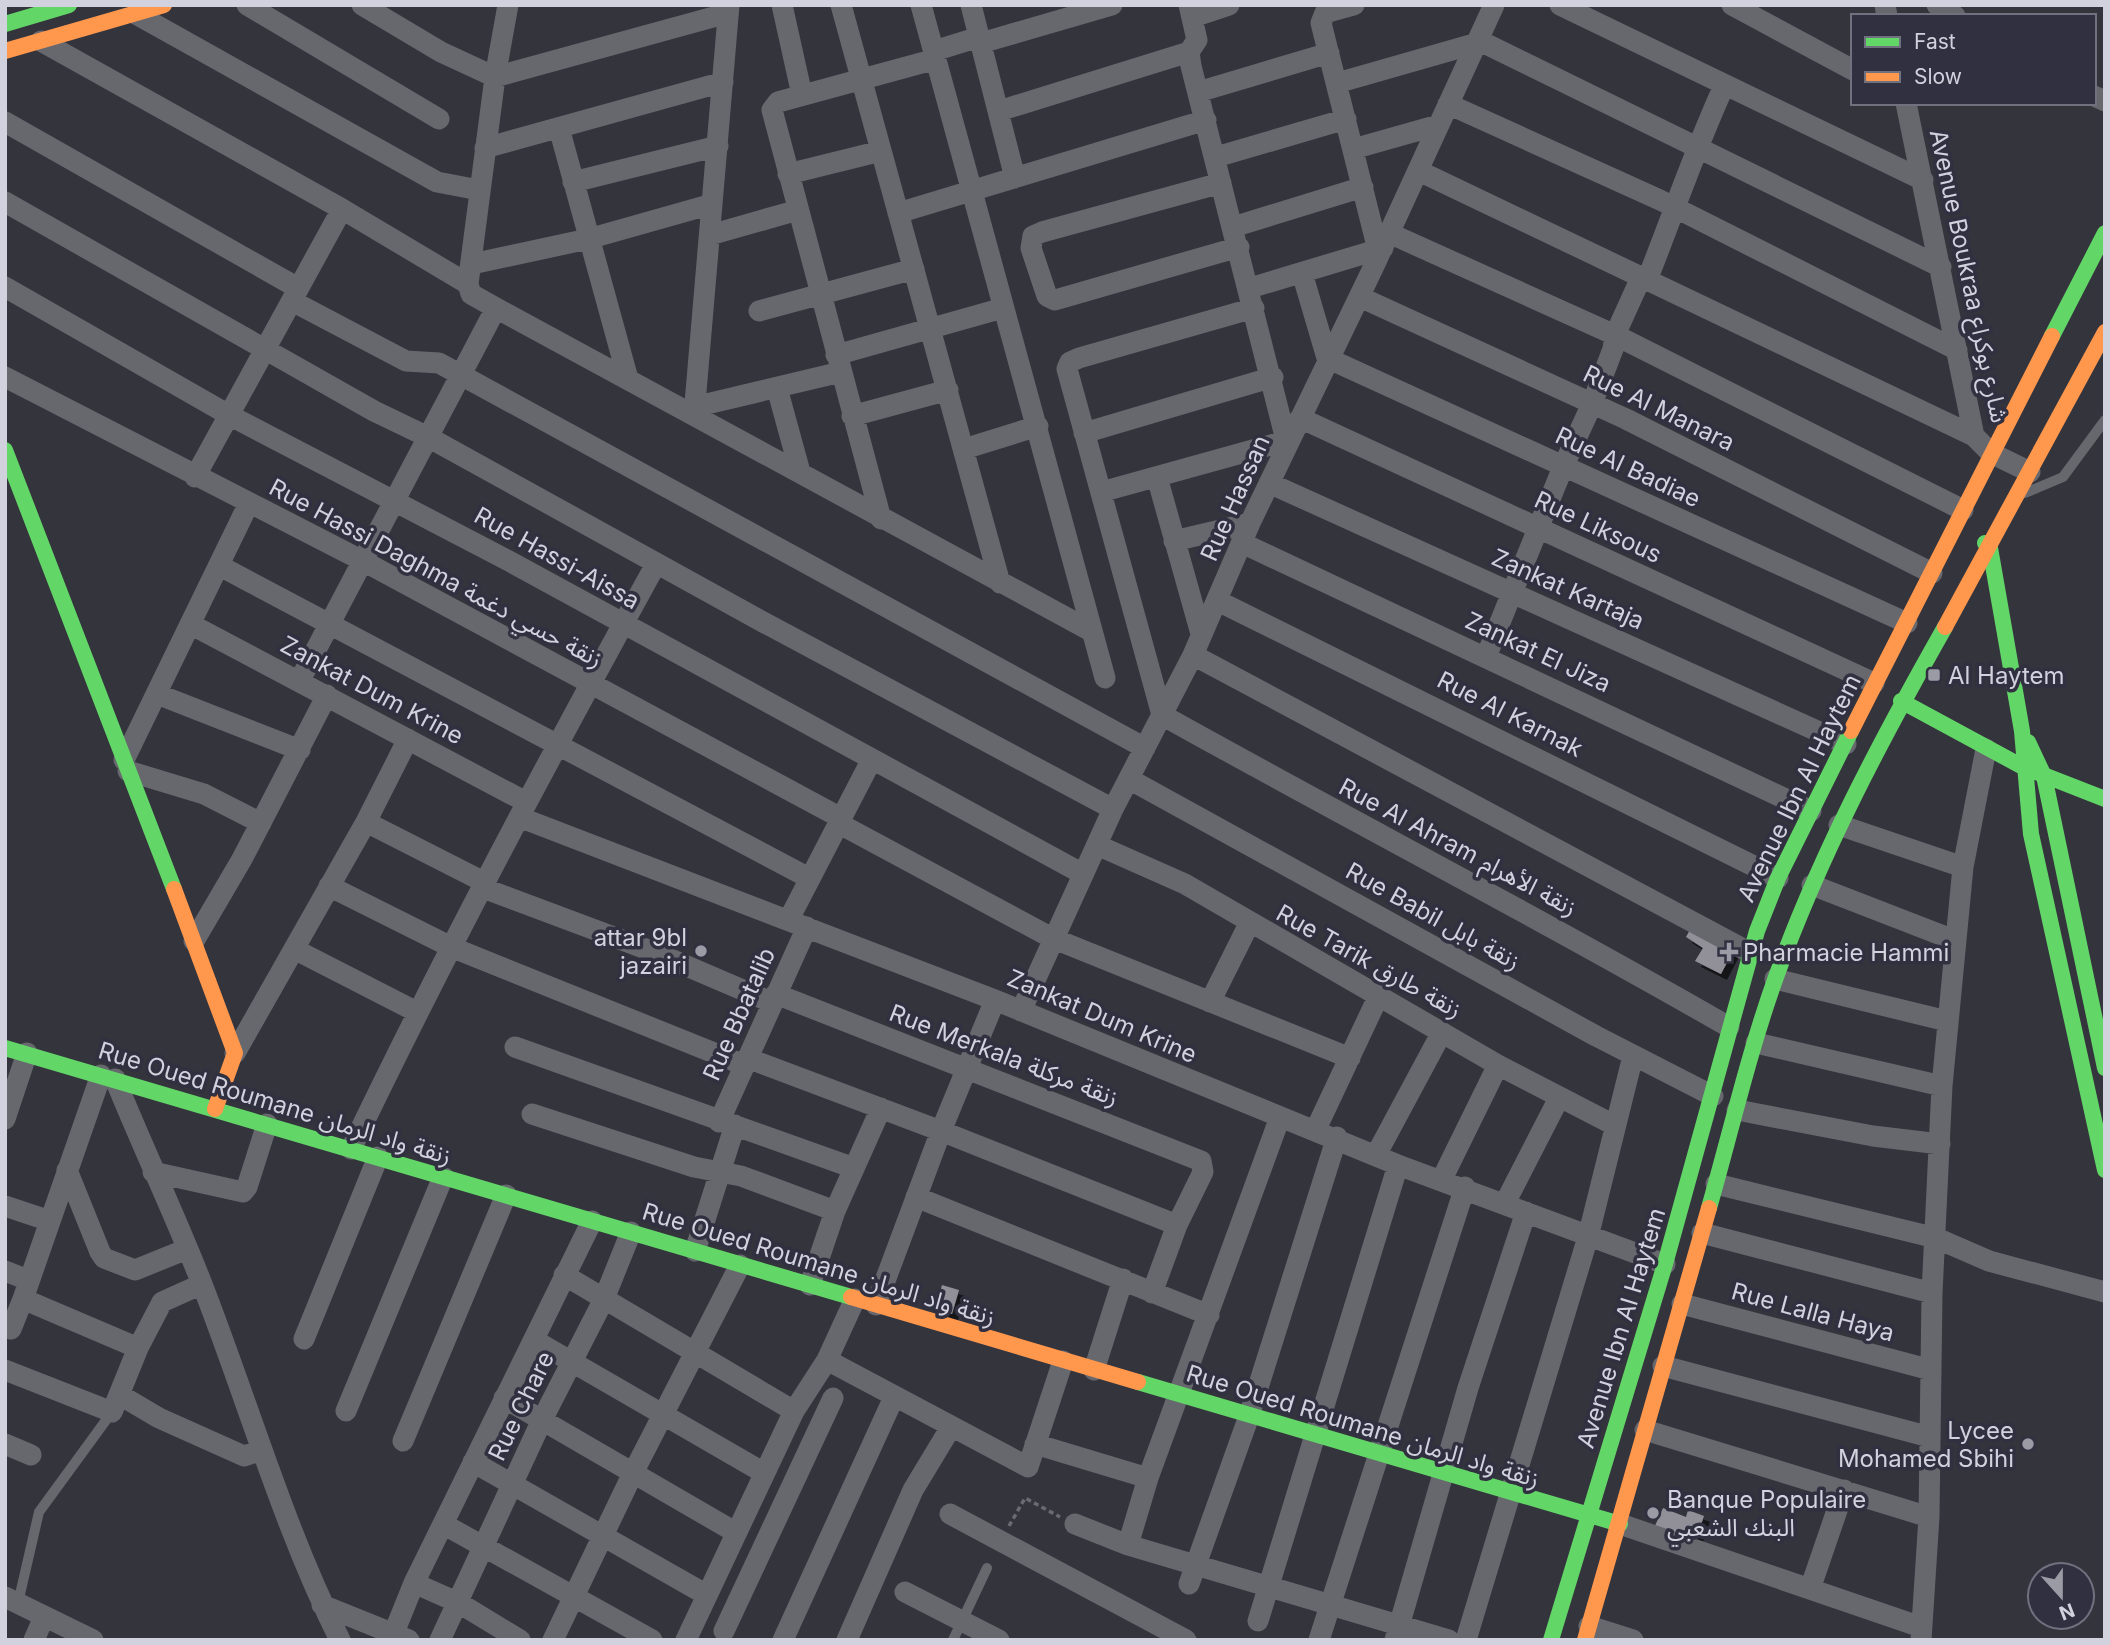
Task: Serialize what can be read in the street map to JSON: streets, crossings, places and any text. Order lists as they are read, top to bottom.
{
  "streets": {
    "street": [
      "Avenue Boukraa شارع بوكراع",
      "Rue Al Manara",
      "Rue Al Badiae",
      "Rue Hassan",
      "Rue Liksous",
      "Rue Hassi-Aissa",
      "Rue Hassi Daghma زنقة حسي دغمة",
      "Zankat Kartaja",
      "Zankat El Jiza",
      "Zankat Dum Krine",
      "Rue Al Karnak",
      "Avenue Ibn Al Haytem",
      "Rue Al Ahram زنقة الأهرام",
      "Rue Babil زنقة بابل",
      "Rue Tarik زنقة طارق",
      "Rue Bbatalib",
      "Rue Merkala زنقة مركلة",
      "Rue Oued Roumane زنقة واد الرمان",
      "Rue Lalla Haya",
      "Rue Chare"
    ]
  },
  "crossings": [
    ["Avenue Boukraa شارع بوكراع", "Avenue Ibn Al Haytem"],
    ["Rue Al Manara", "Rue Hassan"],
    ["Rue Al Manara", "Avenue Ibn Al Haytem"],
    ["Rue Al Badiae", "Rue Hassan"],
    ["Rue Al Badiae", "Avenue Ibn Al Haytem"],
    ["Rue Hassan", "Rue Liksous"],
    ["Rue Hassan", "Rue Hassi-Aissa"],
    ["Rue Hassan", "Rue Hassi Daghma زنقة حسي دغمة"],
    ["Rue Hassan", "Zankat Kartaja"],
    ["Rue Hassan", "Zankat El Jiza"],
    ["Rue Hassan", "Zankat Dum Krine"],
    ["Rue Hassan", "Rue Al Karnak"],
    ["Rue Hassan", "Rue Al Ahram زنقة الأهرام"],
    ["Rue Hassan", "Rue Babil زنقة بابل"],
    ["Rue Hassan", "Rue Tarik زنقة طارق"],
    ["Rue Liksous", "Avenue Ibn Al Haytem"],
    ["Rue Hassi-Aissa", "Rue Bbatalib"],
    ["Rue Hassi Daghma زنقة حسي دغمة", "Rue Bbatalib"],
    ["Zankat Kartaja", "Avenue Ibn Al Haytem"],
    ["Zankat El Jiza", "Avenue Ibn Al Haytem"],
    ["Zankat Dum Krine", "Avenue Ibn Al Haytem"],
    ["Zankat Dum Krine", "Rue Bbatalib"],
    ["Rue Al Karnak", "Avenue Ibn Al Haytem"],
    ["Avenue Ibn Al Haytem", "Rue Al Ahram زنقة الأهرام"],
    ["Avenue Ibn Al Haytem", "Rue Babil زنقة بابل"],
    ["Avenue Ibn Al Haytem", "Rue Oued Roumane زنقة واد الرمان"],
    ["Avenue Ibn Al Haytem", "Rue Lalla Haya"],
    ["Rue Bbatalib", "Rue Merkala زنقة مركلة"],
    ["Rue Bbatalib", "Rue Oued Roumane زنقة واد الرمان"],
    ["Rue Oued Roumane زنقة واد الرمان", "Rue Chare"]
  ],
  "places": {
    "transit": ["Al Haytem"],
    "other": ["attar 9bl jazairi", "Lycee Mohamed Sbihi", "Banque Populaire البنك الشعبي"],
    "health": ["Pharmacie Hammi"]
  },
  "legend": ["Fast", "Slow"],
  "north": "bottom"
}
